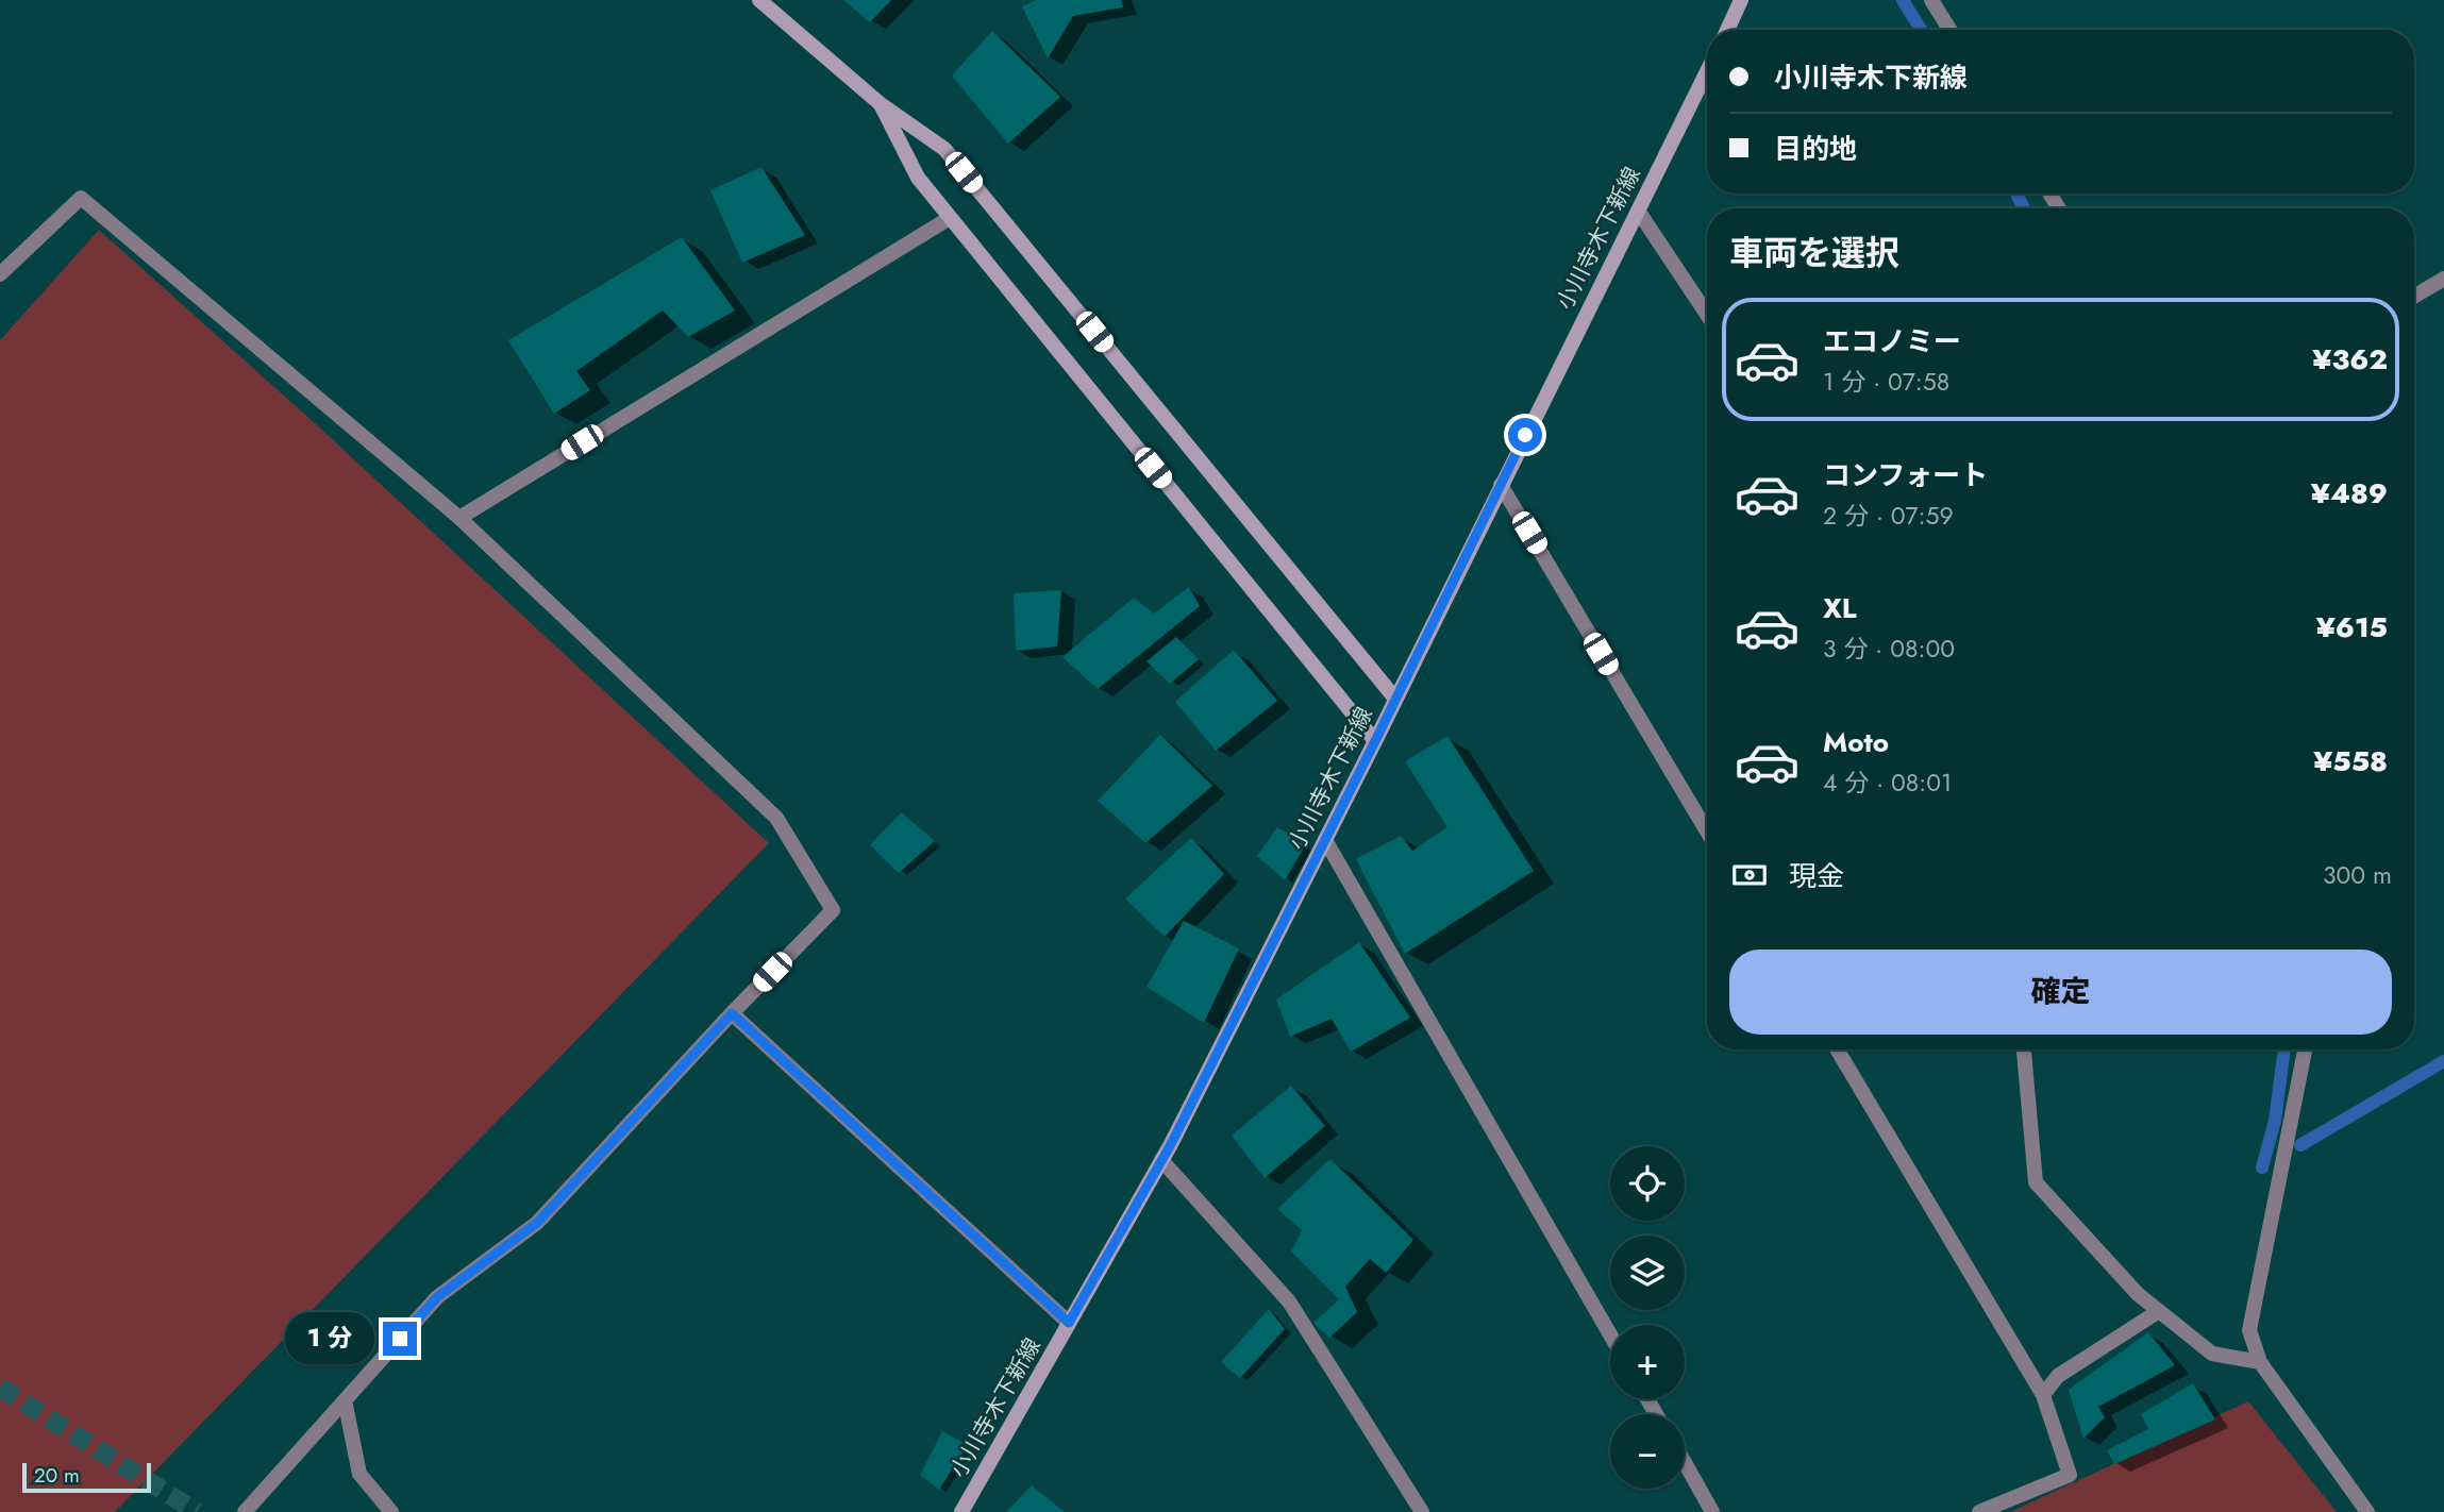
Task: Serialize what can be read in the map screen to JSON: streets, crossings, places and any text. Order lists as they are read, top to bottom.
{
  "streets": {
    "street": ["小川寺木下新線"]
  },
  "scale_bar": "20 m",
  "page": {
    "banner": ["小川寺木下新線", "目的地"],
    "heading": "車両を選択",
    "list": [
      {
        "name": "エコノミー",
        "note": "1 分 · 07:58",
        "value": "¥362"
      },
      {
        "name": "コンフォート",
        "note": "2 分 · 07:59",
        "value": "¥489"
      },
      {
        "name": "XL",
        "note": "3 分 · 08:00",
        "value": "¥615"
      },
      {
        "name": "Moto",
        "note": "4 分 · 08:01",
        "value": "¥558"
      }
    ],
    "pay": ["現金", "300 m"],
    "buttons": "確定",
    "map_buttons": ["+", "−"],
    "bubble": "1 分",
    "scale": "20 m"
  }
}
